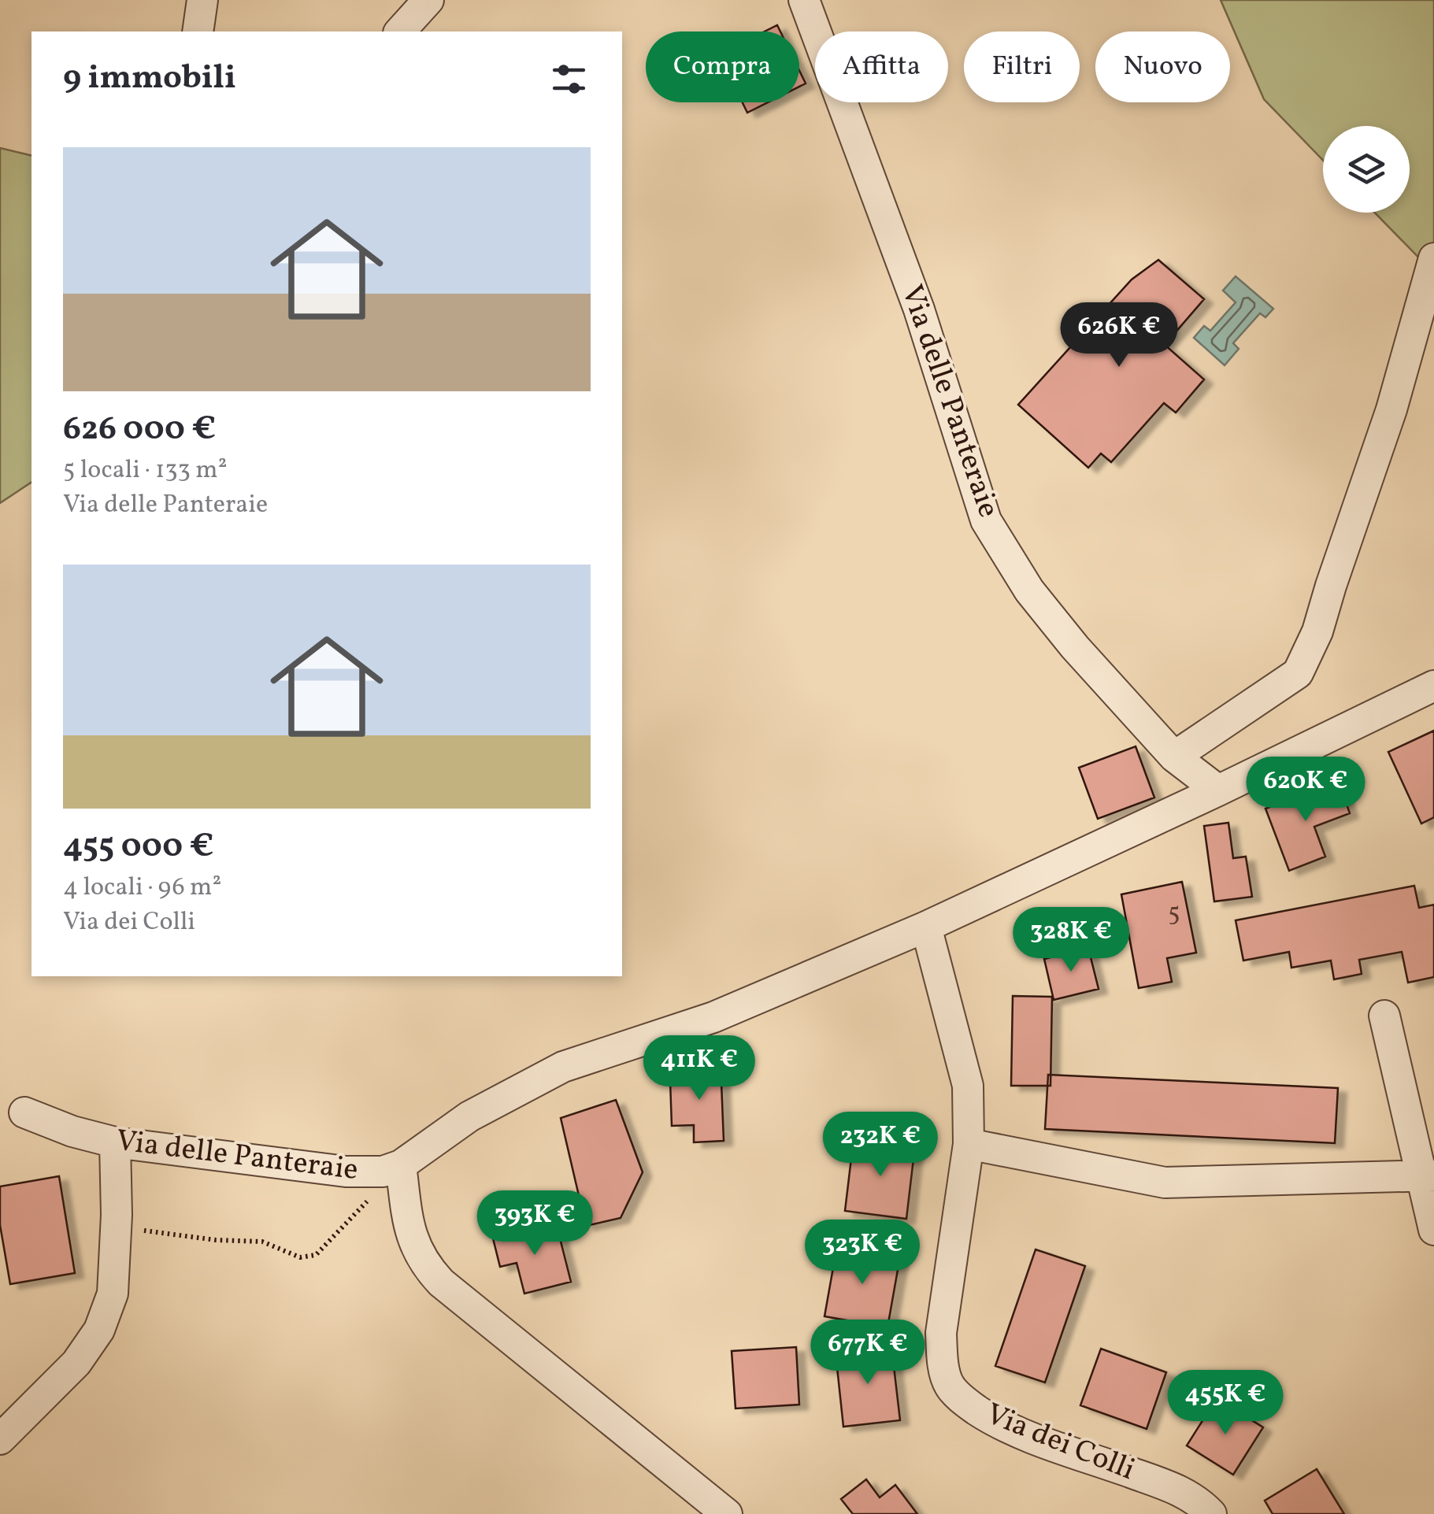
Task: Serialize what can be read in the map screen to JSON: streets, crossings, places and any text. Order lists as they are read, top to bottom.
{
  "streets": {
    "street": ["Via delle Panteraie", "Via dei Colli"]
  },
  "crossings": [
    ["Via delle Panteraie", "Via dei Colli"]
  ],
  "house_numbers": ["5"],
  "page": {
    "chip": [
      "Compra",
      "Affitta",
      "Filtri",
      "Nuovo"
    ],
    "heading": "9 immobili",
    "list": [
      {
        "name": "626 000 €",
        "note": "5 locali · 133 m² · Via delle Panteraie"
      },
      {
        "name": "455 000 €",
        "note": "4 locali · 96 m² · Via dei Colli"
      }
    ],
    "price": [
      "626K €",
      "620K €",
      "328K €",
      "411K €",
      "232K €",
      "393K €",
      "323K €",
      "677K €",
      "455K €"
    ]
  }
}
